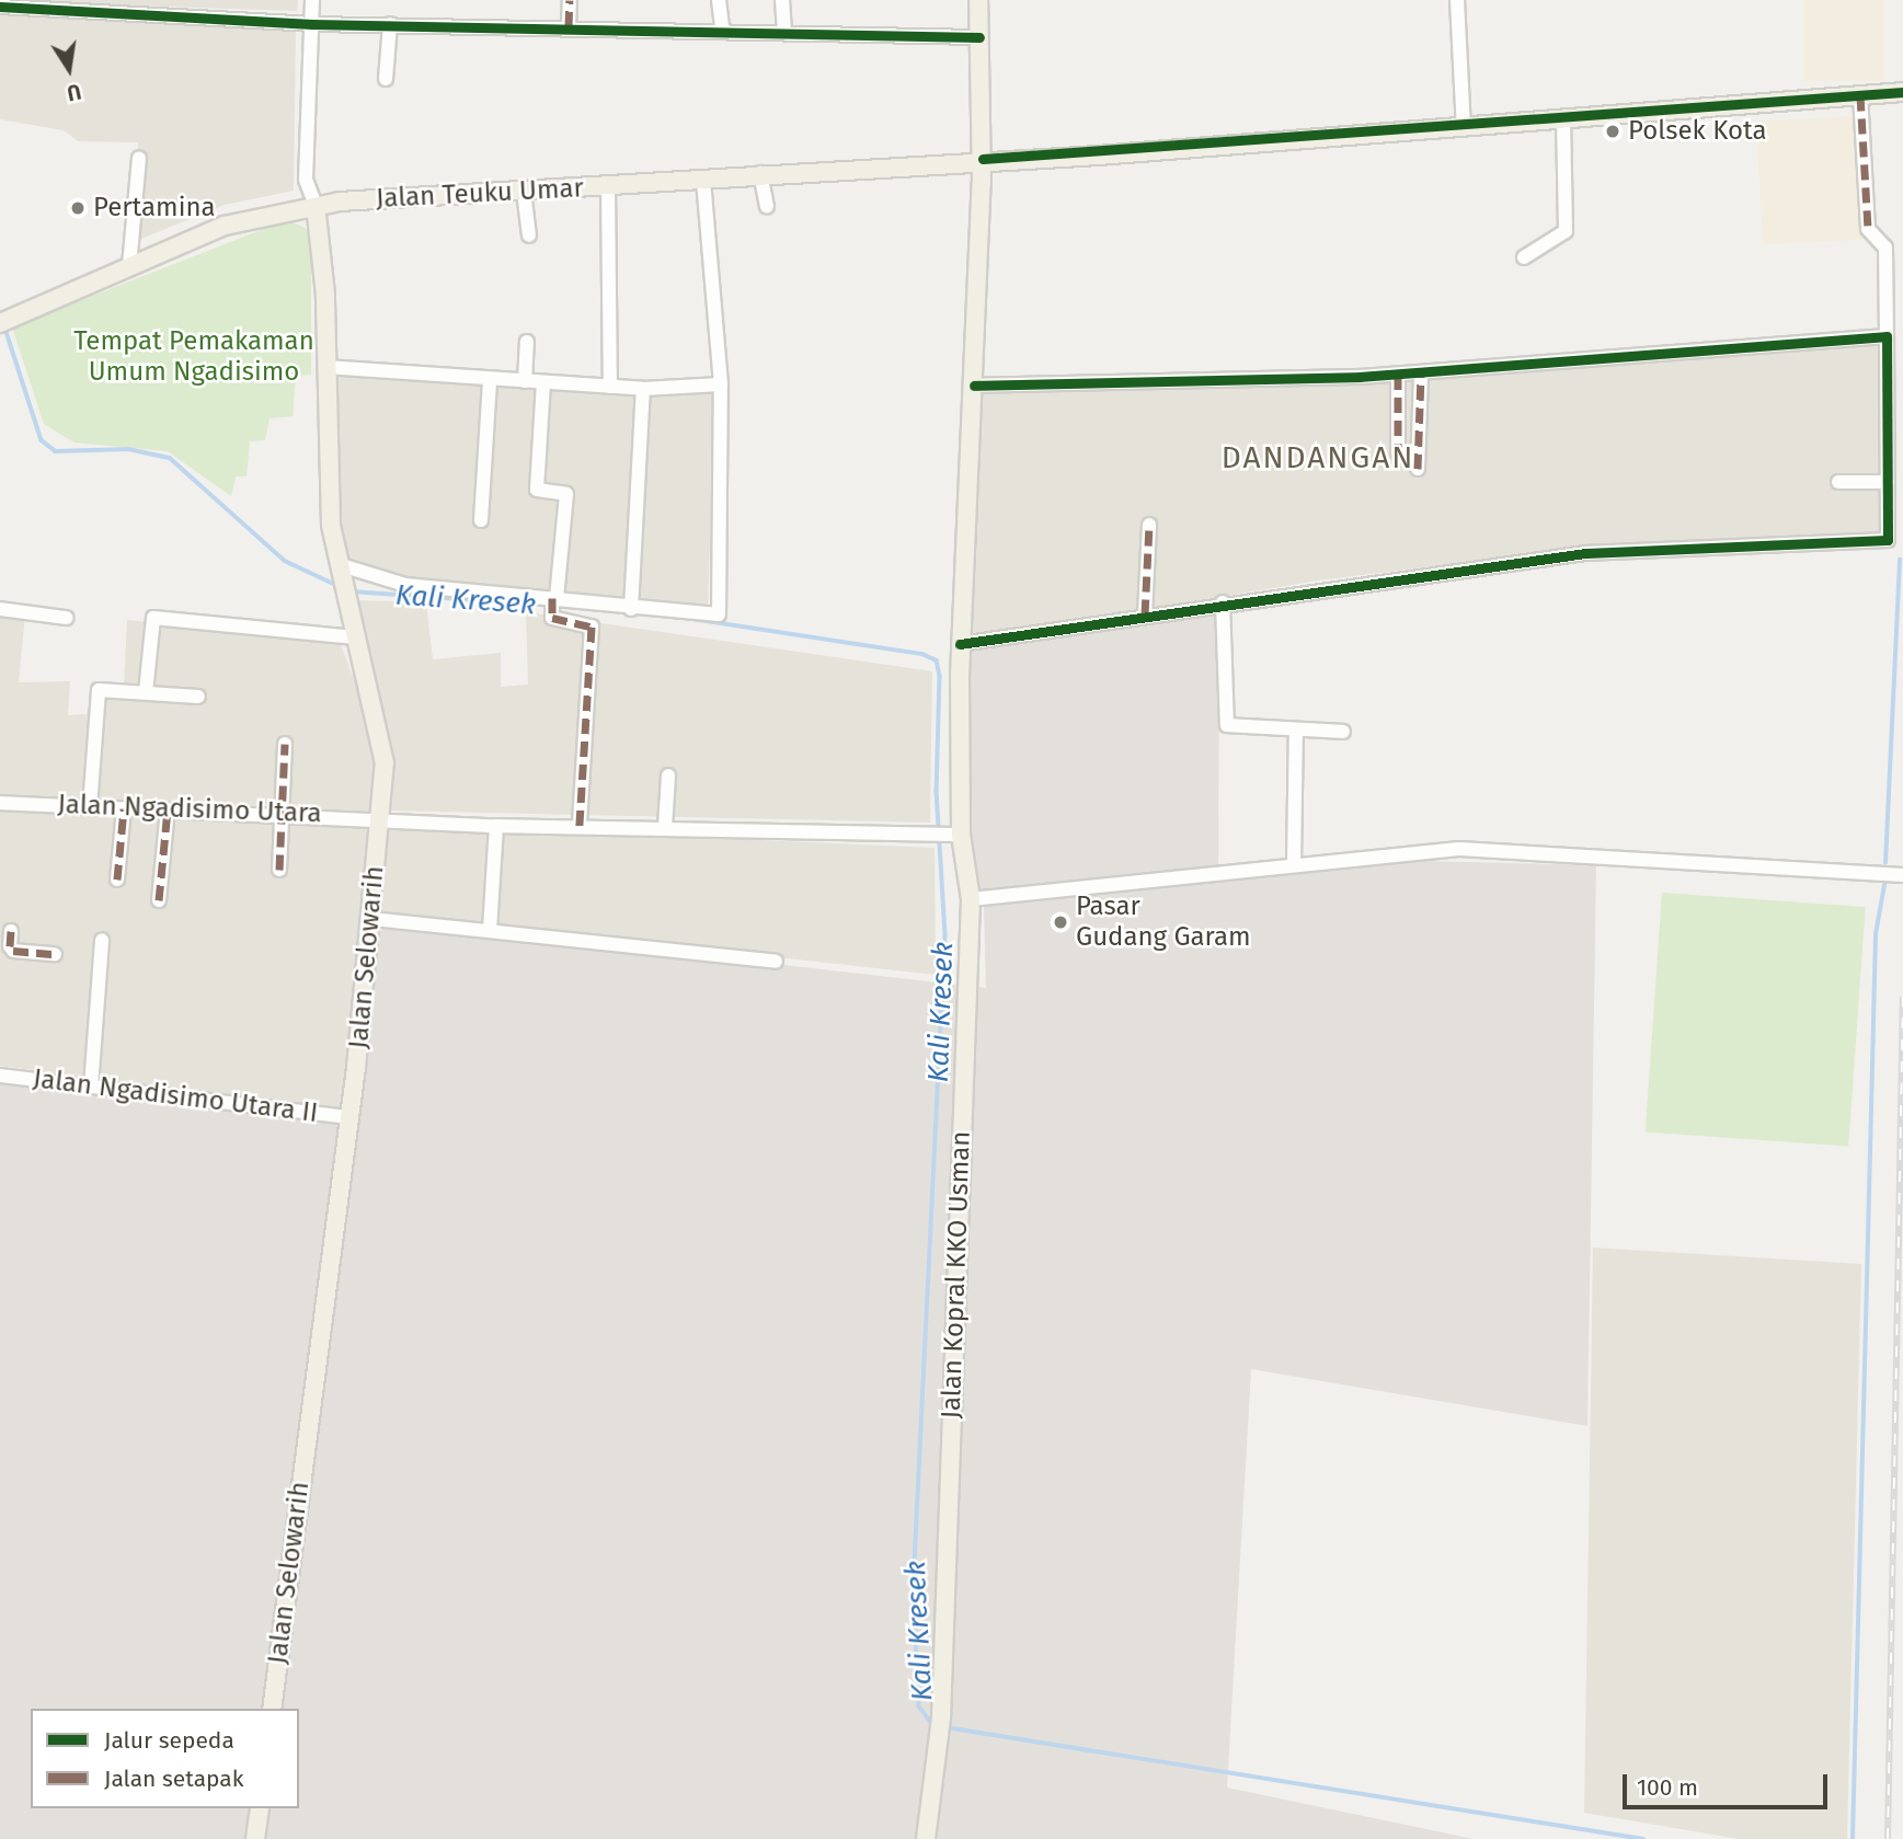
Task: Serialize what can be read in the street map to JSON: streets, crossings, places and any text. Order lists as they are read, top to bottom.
{
  "streets": {
    "main road": ["Jalan Teuku Umar", "Jalan Selowarih", "Jalan Kopral KKO Usman"],
    "street": ["Jalan Ngadisimo Utara", "Jalan Ngadisimo Utara II"]
  },
  "crossings": [
    ["Jalan Teuku Umar", "Jalan Selowarih"],
    ["Jalan Teuku Umar", "Jalan Kopral KKO Usman"],
    ["Jalan Ngadisimo Utara", "Jalan Selowarih"],
    ["Jalan Ngadisimo Utara", "Jalan Kopral KKO Usman"],
    ["Jalan Selowarih", "Jalan Ngadisimo Utara II"]
  ],
  "districts": ["DANDANGAN"],
  "water": ["Kali Kresek"],
  "parks": ["Tempat Pemakaman Umum Ngadisimo"],
  "places": ["Polsek Kota", "Pertamina", "Pasar Gudang Garam"],
  "legend": ["Jalur sepeda", "Jalan setapak"],
  "scale_bar": "100 m",
  "north": "bottom"
}
